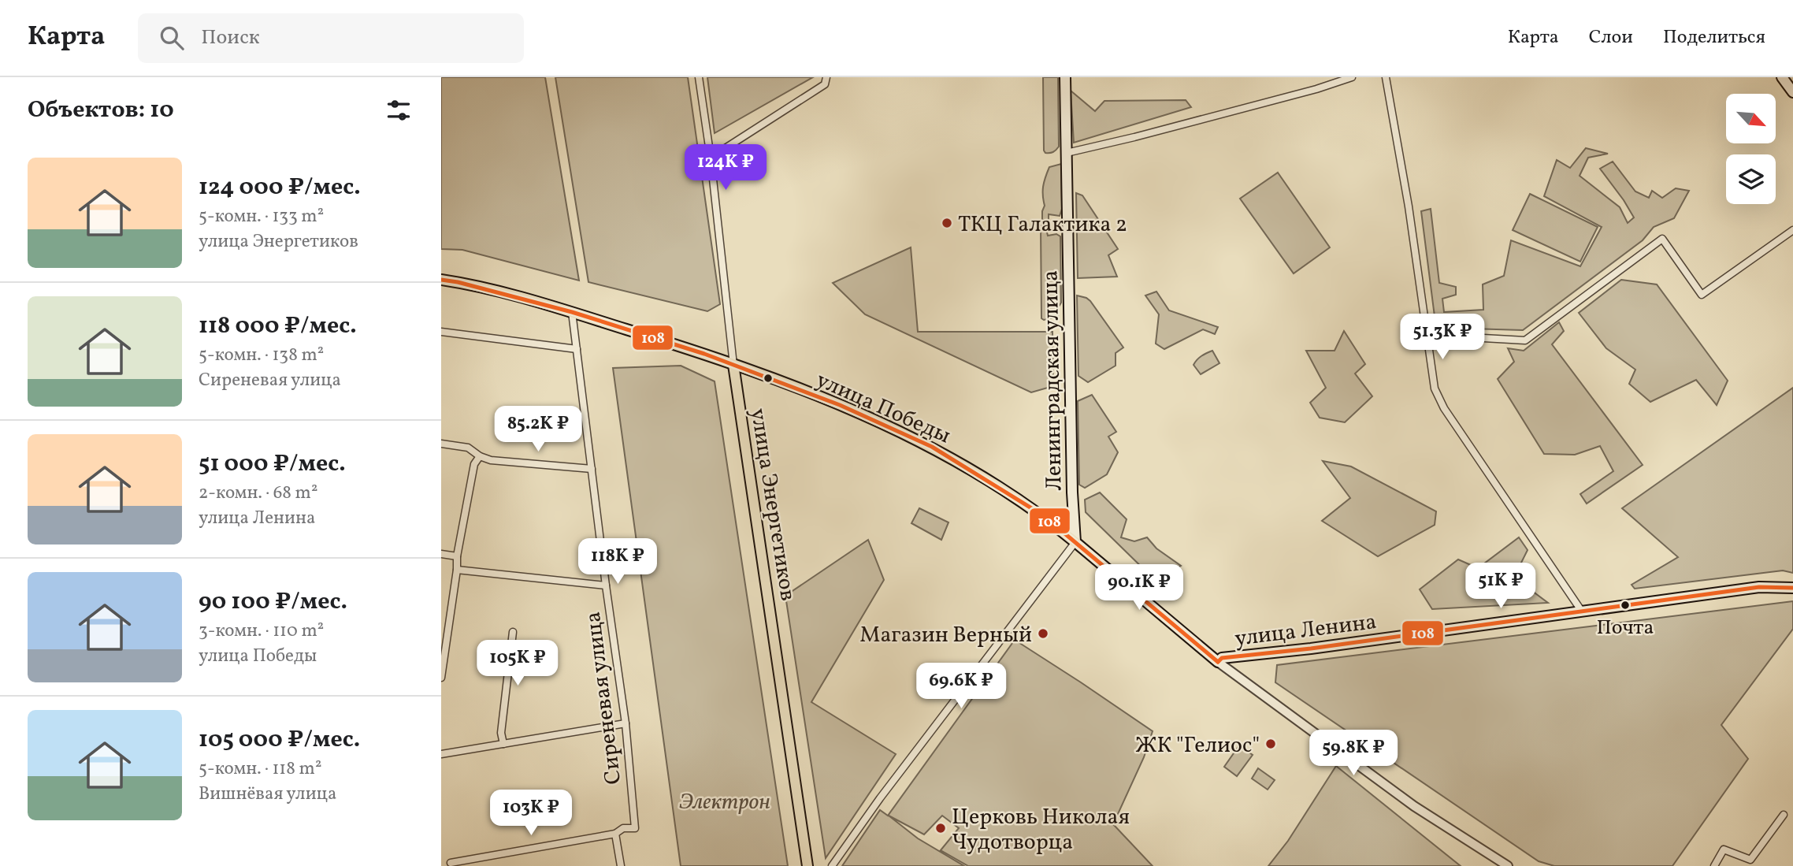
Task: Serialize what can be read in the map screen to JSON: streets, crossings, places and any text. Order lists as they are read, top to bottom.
{
  "streets": {
    "main road": [
      "Ленинградская улица",
      "улица Победы",
      "улица Энергетиков",
      "улица Ленина"
    ],
    "street": ["Сиреневая улица"]
  },
  "crossings": [
    ["Ленинградская улица", "улица Победы"],
    ["улица Победы", "улица Энергетиков"],
    ["улица Победы", "улица Ленина"],
    ["улица Победы", "Сиреневая улица"]
  ],
  "parks": ["Электрон"],
  "places": [
    "ТКЦ Галактика 2",
    "Почта",
    "Магазин Верный",
    "ЖК \"Гелиос\"",
    "Церковь Николая Чудотворца"
  ],
  "lines": ["transit line 108"],
  "north": "bottom right",
  "page": {
    "header": "Карта",
    "search": "Поиск",
    "nav": ["Карта", "Слои", "Поделиться"],
    "heading": "Объектов: 10",
    "list": [
      {
        "name": "124 000 ₽/мес.",
        "note": "5-комн. · 133 m² · улица Энергетиков"
      },
      {
        "name": "118 000 ₽/мес.",
        "note": "5-комн. · 138 m² · Сиреневая улица"
      },
      {
        "name": "51 000 ₽/мес.",
        "note": "2-комн. · 68 m² · улица Ленина"
      },
      {
        "name": "90 100 ₽/мес.",
        "note": "3-комн. · 110 m² · улица Победы"
      },
      {
        "name": "105 000 ₽/мес.",
        "note": "5-комн. · 118 m² · Вишнёвая улица"
      }
    ],
    "price": [
      "124K ₽",
      "51.3K ₽",
      "85.2K ₽",
      "118K ₽",
      "51K ₽",
      "90.1K ₽",
      "105K ₽",
      "69.6K ₽",
      "59.8K ₽",
      "103K ₽"
    ]
  }
}
